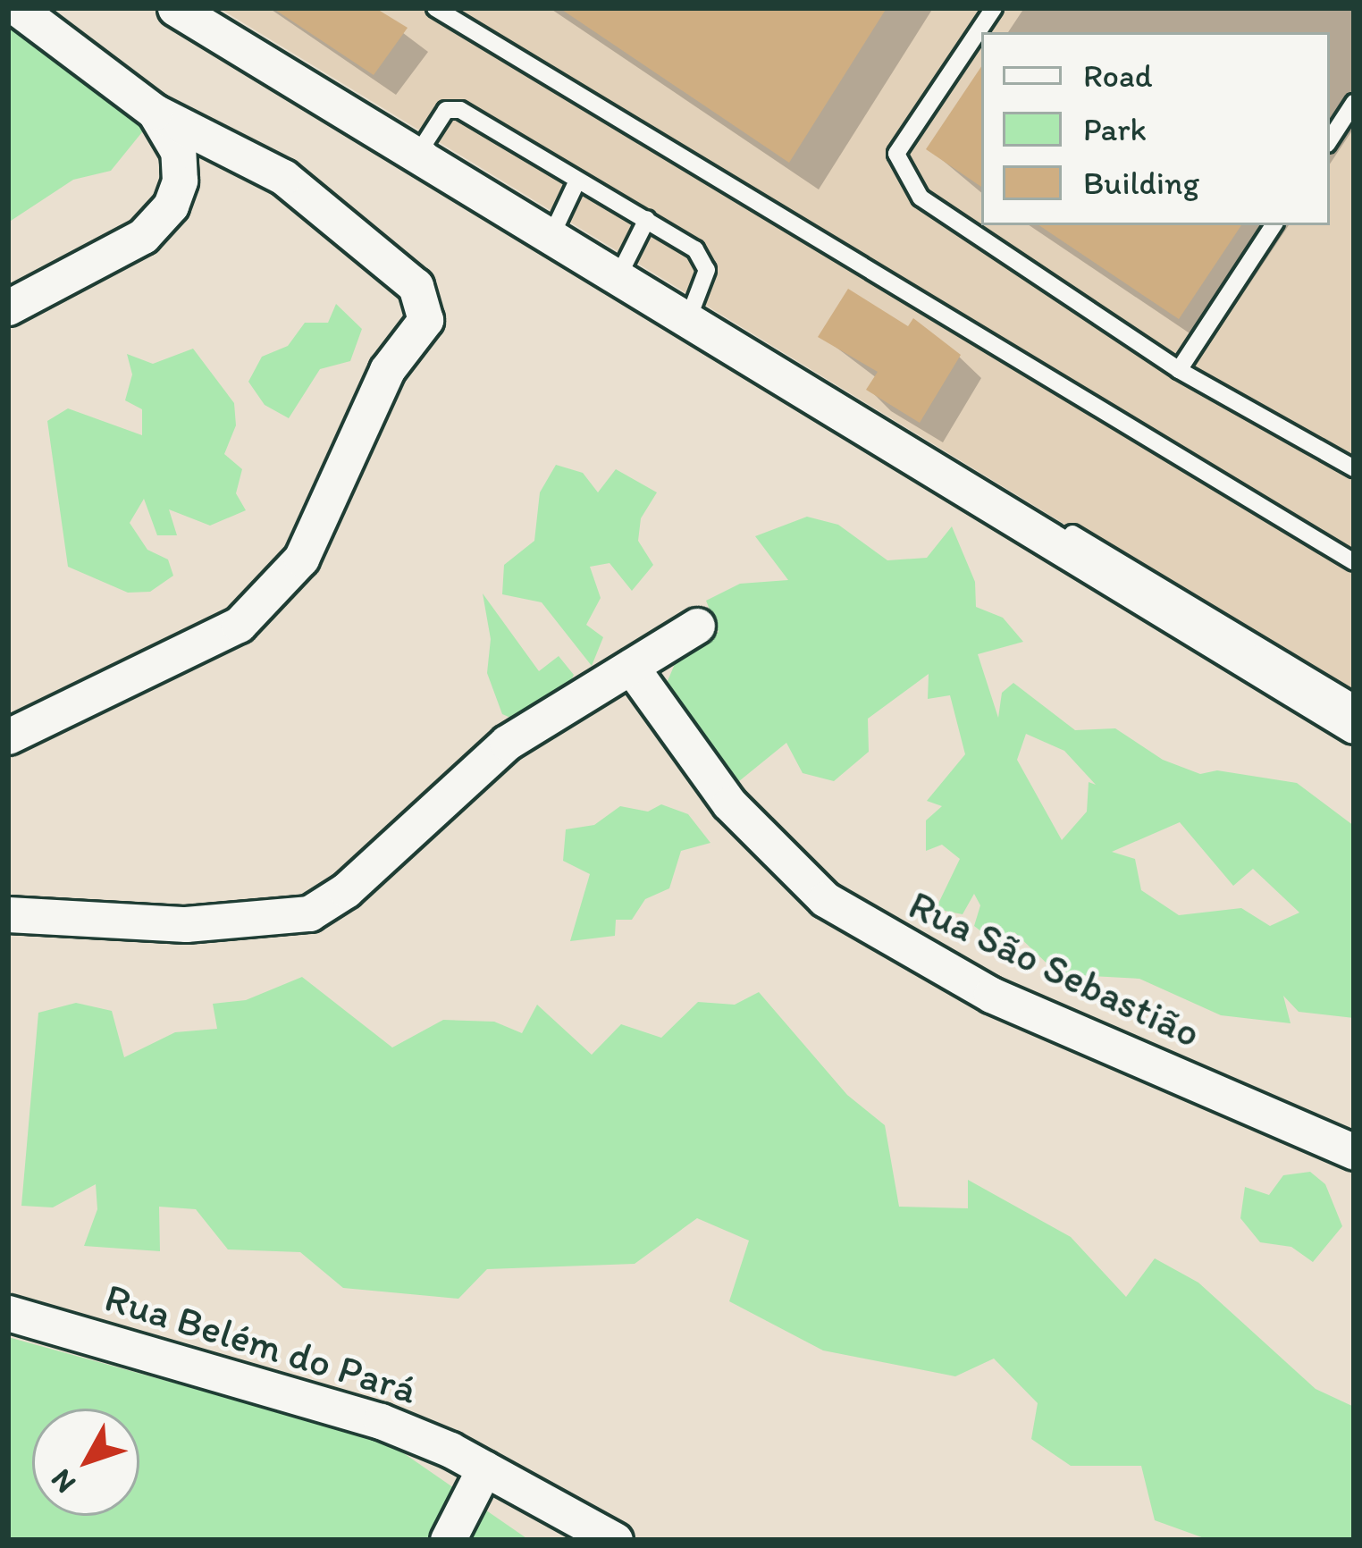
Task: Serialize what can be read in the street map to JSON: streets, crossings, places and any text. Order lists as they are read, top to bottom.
{
  "streets": {
    "street": ["Rua São Sebastião", "Rua Belém do Pará"]
  },
  "legend": ["Road", "Park", "Building"],
  "north": "bottom left"
}
